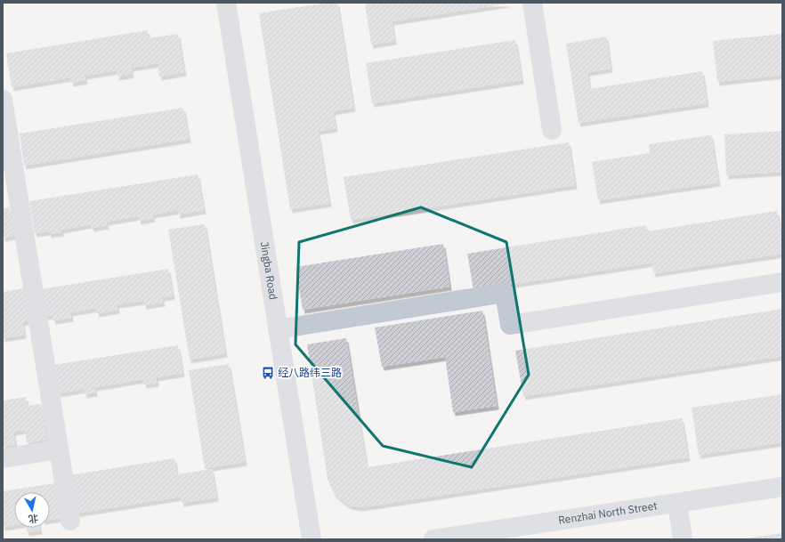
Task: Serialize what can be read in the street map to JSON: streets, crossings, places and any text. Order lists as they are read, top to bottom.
{
  "streets": {
    "street": ["Jingba Road", "Renzhai North Street"]
  },
  "places": {
    "bus stop": ["经八路纬三路"]
  },
  "north": "bottom"
}
